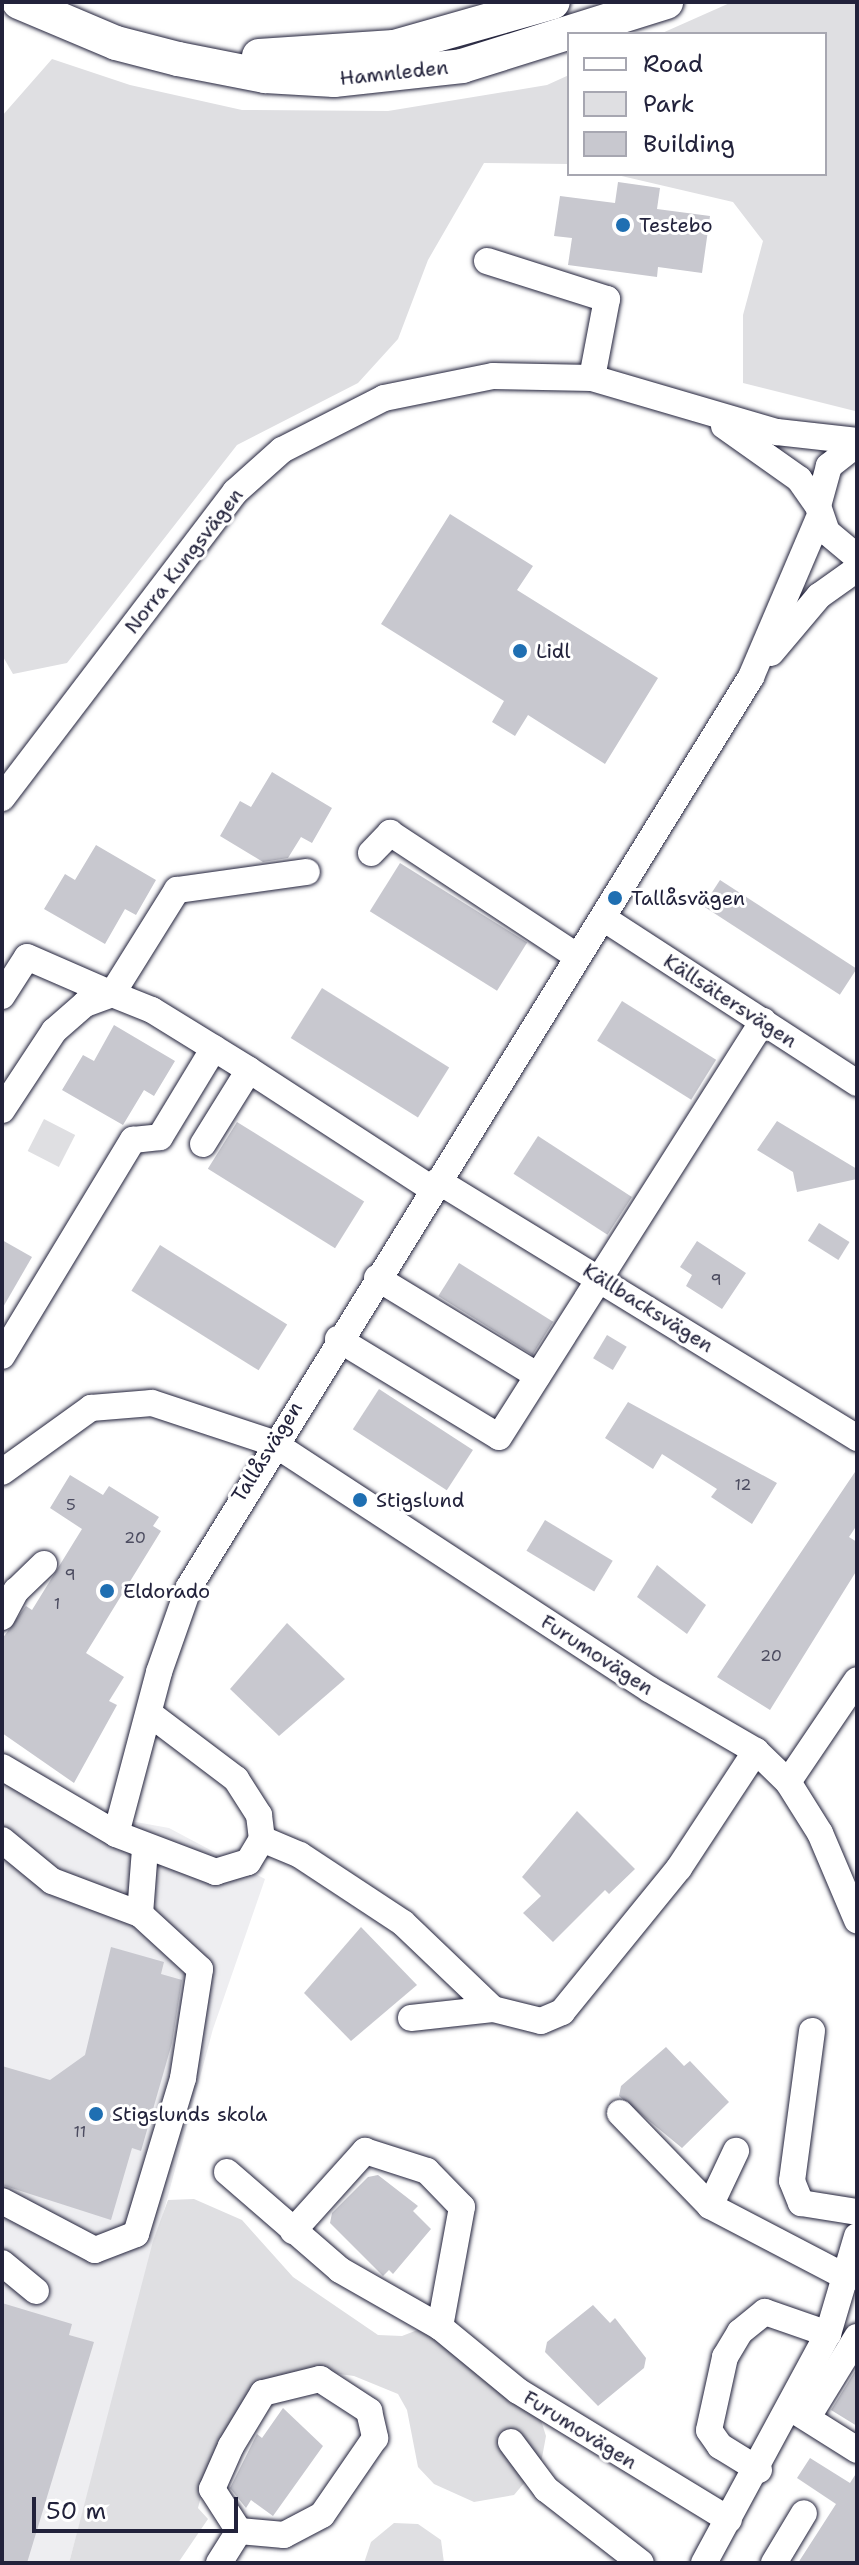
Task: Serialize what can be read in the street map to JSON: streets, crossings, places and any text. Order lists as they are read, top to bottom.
{
  "streets": {
    "main road": ["Hamnleden"],
    "street": [
      "Norra Kungsvägen",
      "Källsätersvägen",
      "Källbacksvägen",
      "Tallåsvägen",
      "Furumovägen"
    ]
  },
  "crossings": [
    ["Norra Kungsvägen", "Tallåsvägen"],
    ["Källsätersvägen", "Tallåsvägen"],
    ["Källbacksvägen", "Tallåsvägen"],
    ["Tallåsvägen", "Furumovägen"]
  ],
  "places": [
    "Testebo",
    "Lidl",
    "Tallåsvägen",
    "Stigslund",
    "Eldorado",
    "Stigslunds skola"
  ],
  "house_numbers": [
    "9",
    "12",
    "5",
    "20",
    "9",
    "1",
    "20",
    "11"
  ],
  "legend": ["Road", "Park", "Building"],
  "scale_bar": "50 m"
}
